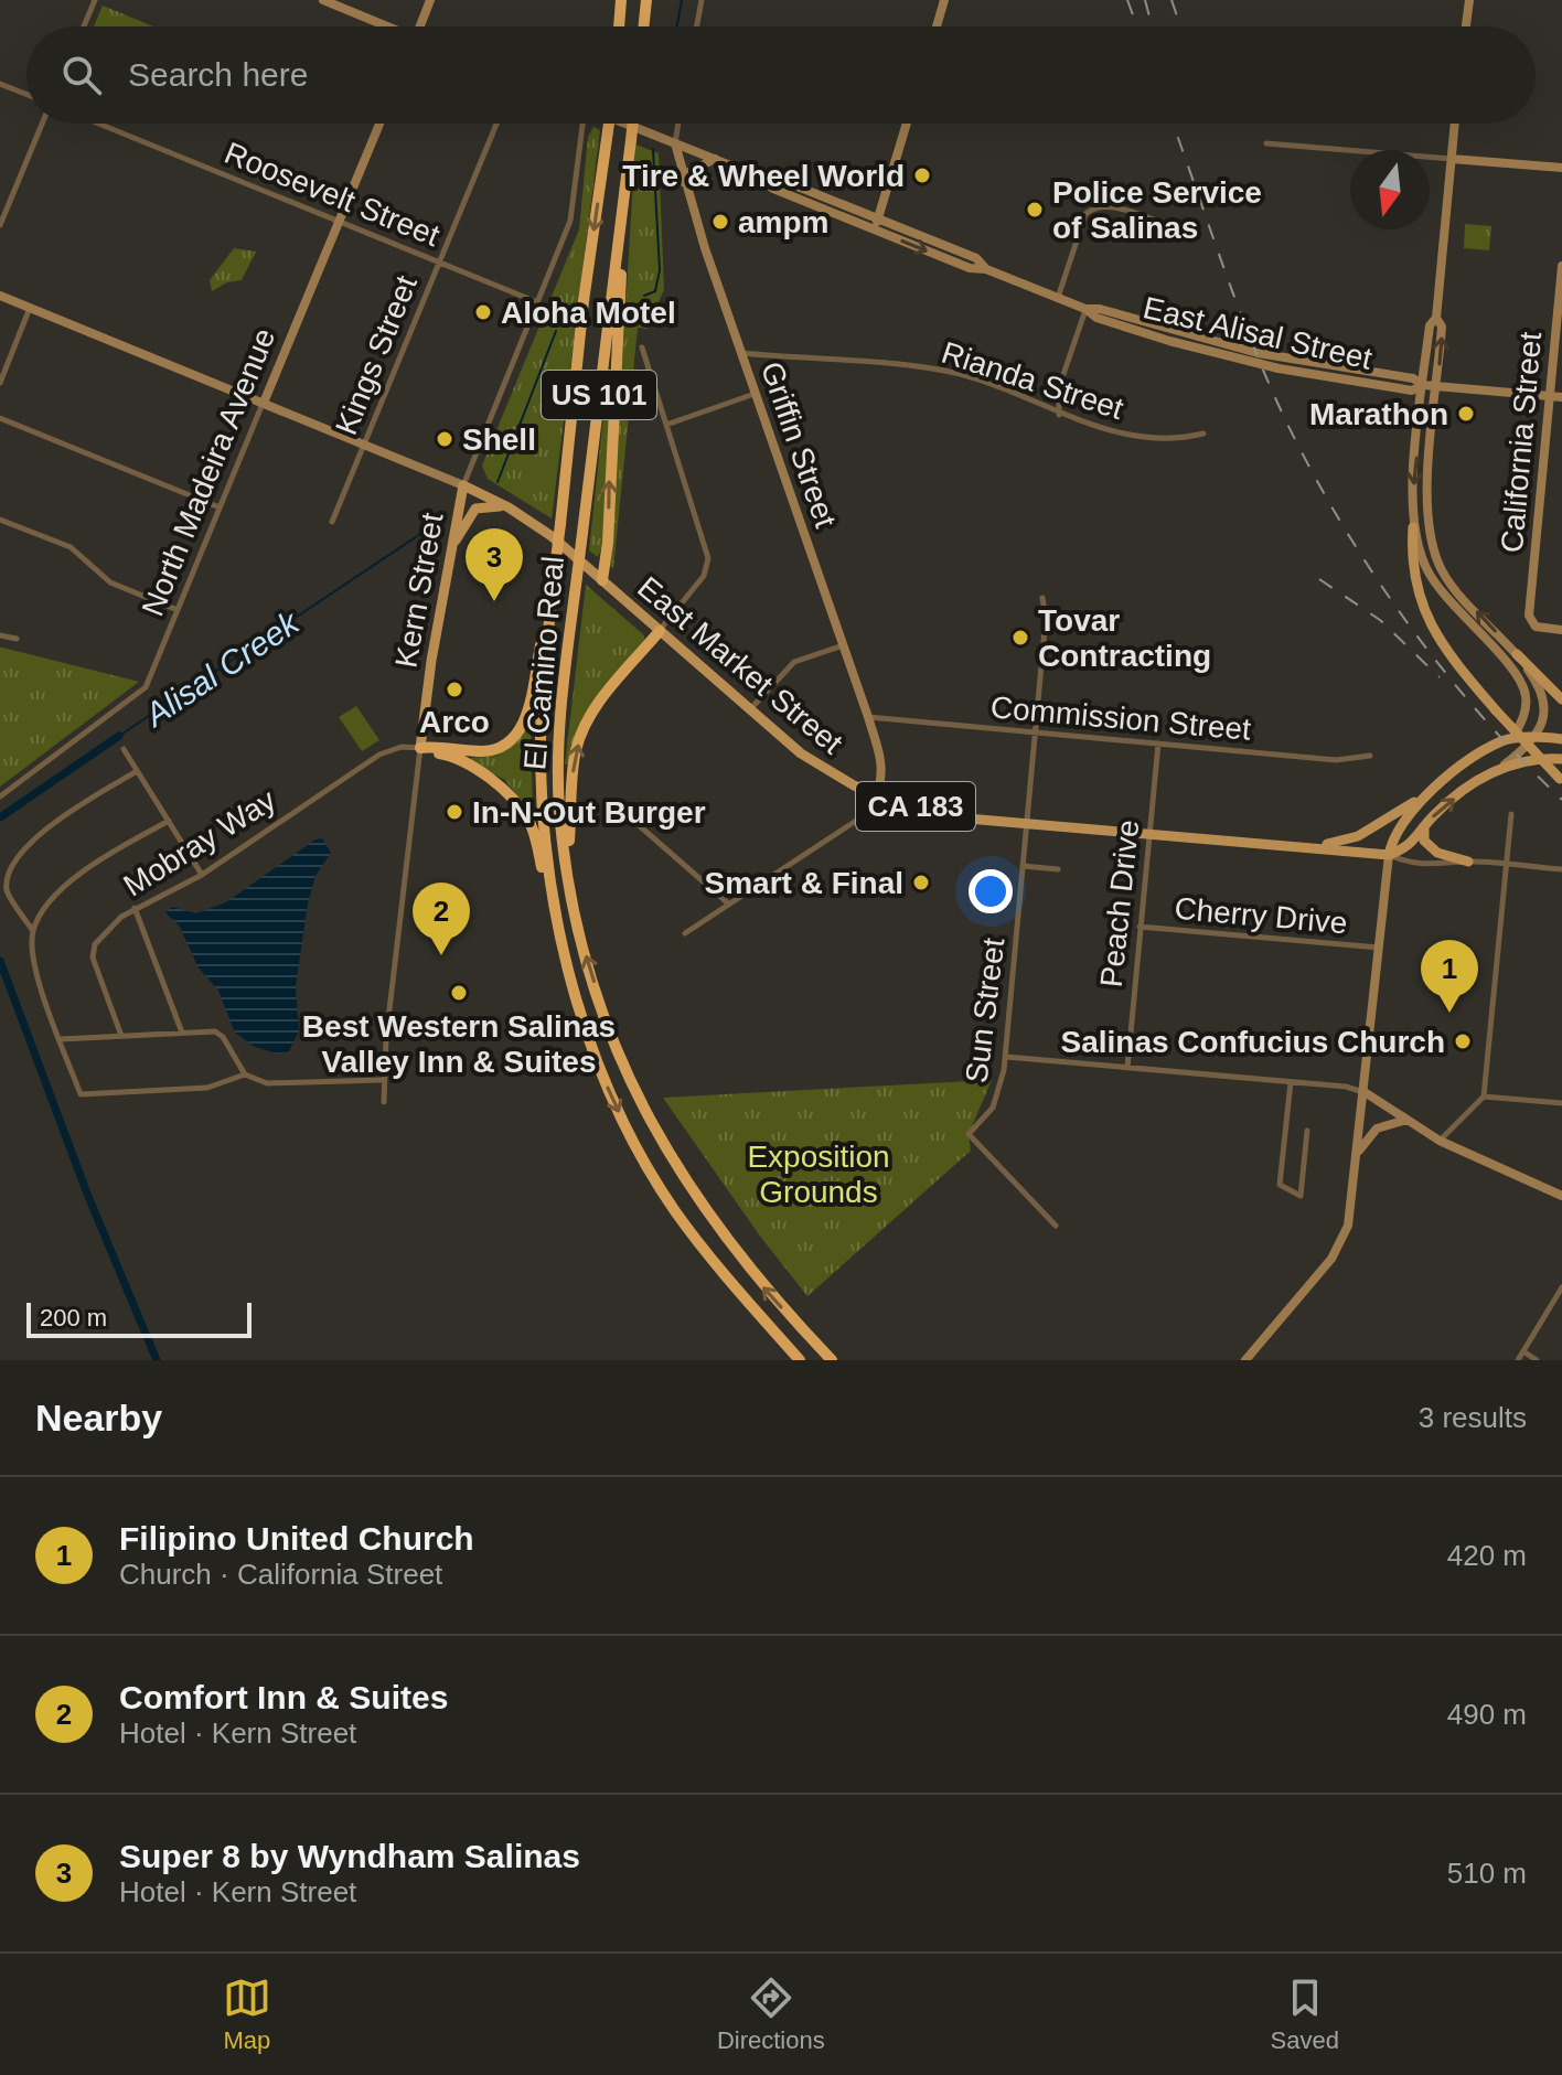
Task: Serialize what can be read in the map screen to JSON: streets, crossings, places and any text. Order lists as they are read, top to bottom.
{
  "streets": {
    "highway": ["US 101", "El Camino Real"],
    "main road": [
      "East Alisal Street",
      "California Street",
      "Griffin Street",
      "North Madeira Avenue",
      "Kern Street",
      "East Market Street",
      "CA 183"
    ],
    "street": [
      "Roosevelt Street",
      "Kings Street",
      "Rianda Street",
      "Commission Street",
      "Mobray Way",
      "Peach Drive",
      "Cherry Drive",
      "Sun Street"
    ]
  },
  "crossings": [
    ["Roosevelt Street", "Kings Street"],
    ["Roosevelt Street", "North Madeira Avenue"],
    ["Roosevelt Street", "Kern Street"],
    ["East Alisal Street", "California Street"],
    ["East Alisal Street", "Griffin Street"],
    ["Kings Street", "East Market Street"],
    ["Rianda Street", "Griffin Street"],
    ["Griffin Street", "East Market Street"],
    ["Griffin Street", "Commission Street"],
    ["North Madeira Avenue", "East Market Street"],
    ["Kern Street", "East Market Street"],
    ["Kern Street", "Mobray Way"],
    ["East Market Street", "Peach Drive"],
    ["East Market Street", "Sun Street"],
    ["Commission Street", "Peach Drive"],
    ["Commission Street", "Sun Street"],
    ["Peach Drive", "Cherry Drive"]
  ],
  "water": ["Alisal Creek"],
  "parks": ["Exposition Grounds"],
  "places": [
    "Tire & Wheel World",
    "Police Service of Salinas",
    "ampm",
    "Aloha Motel",
    "Marathon",
    "Shell",
    "Tovar Contracting",
    "Arco",
    "In-N-Out Burger",
    "Smart & Final",
    "Best Western Salinas Valley Inn & Suites",
    "Salinas Confucius Church"
  ],
  "scale_bar": "200 m",
  "north": "bottom",
  "page": {
    "search": "Search here",
    "pins": ["3", "2", "1"],
    "scale": "200 m",
    "heading": ["Nearby", "3 results"],
    "list": [
      {
        "mark": "1",
        "name": "Filipino United Church",
        "note": "Church · California Street",
        "value": "420 m"
      },
      {
        "mark": "2",
        "name": "Comfort Inn & Suites",
        "note": "Hotel · Kern Street",
        "value": "490 m"
      },
      {
        "mark": "3",
        "name": "Super 8 by Wyndham Salinas",
        "note": "Hotel · Kern Street",
        "value": "510 m"
      }
    ],
    "nav": ["Map", "Directions", "Saved"]
  }
}
